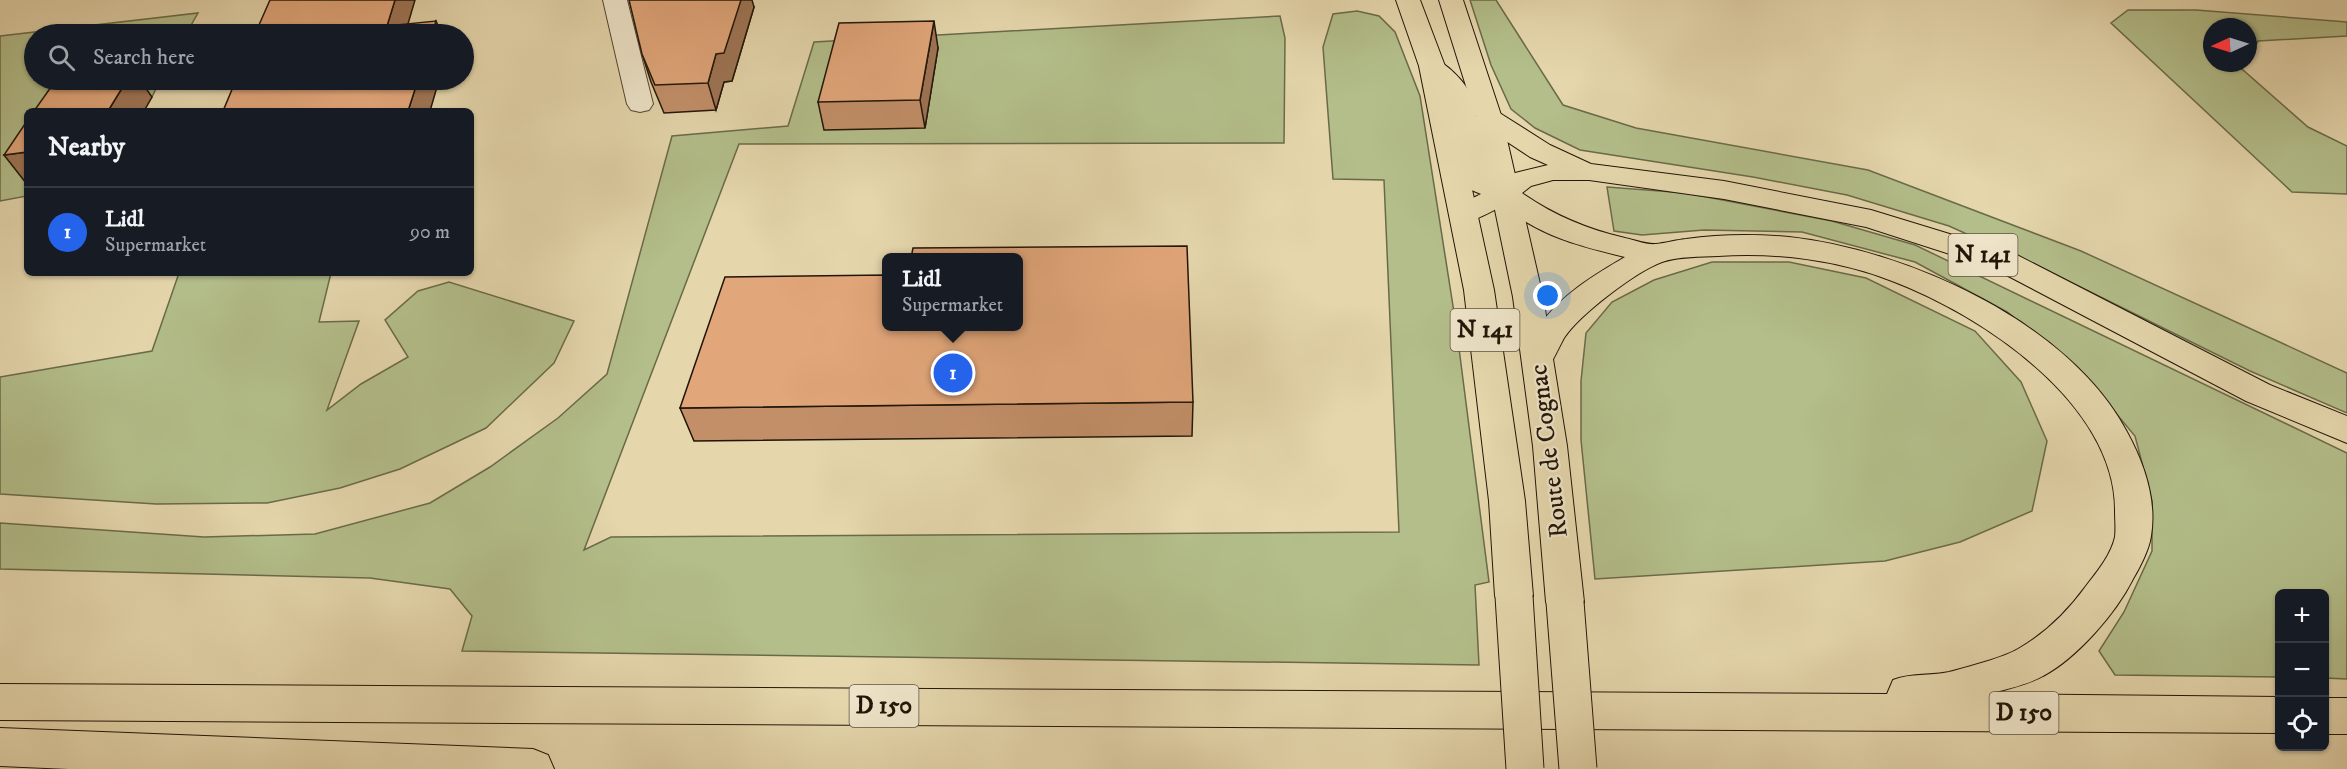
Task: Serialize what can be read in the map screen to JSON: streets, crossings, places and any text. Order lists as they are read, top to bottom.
{
  "streets": {
    "main road": ["N 141", "Route de Cognac", "D 150"]
  },
  "crossings": [
    ["N 141", "Route de Cognac"]
  ],
  "north": "left",
  "page": {
    "search": "Search here",
    "heading": "Nearby",
    "list": [
      {
        "mark": "1",
        "name": "Lidl",
        "note": "Supermarket",
        "value": "90 m"
      }
    ],
    "popup": ["Lidl", "Supermarket"],
    "pins": "1",
    "map_buttons": ["+", "−"]
  }
}
